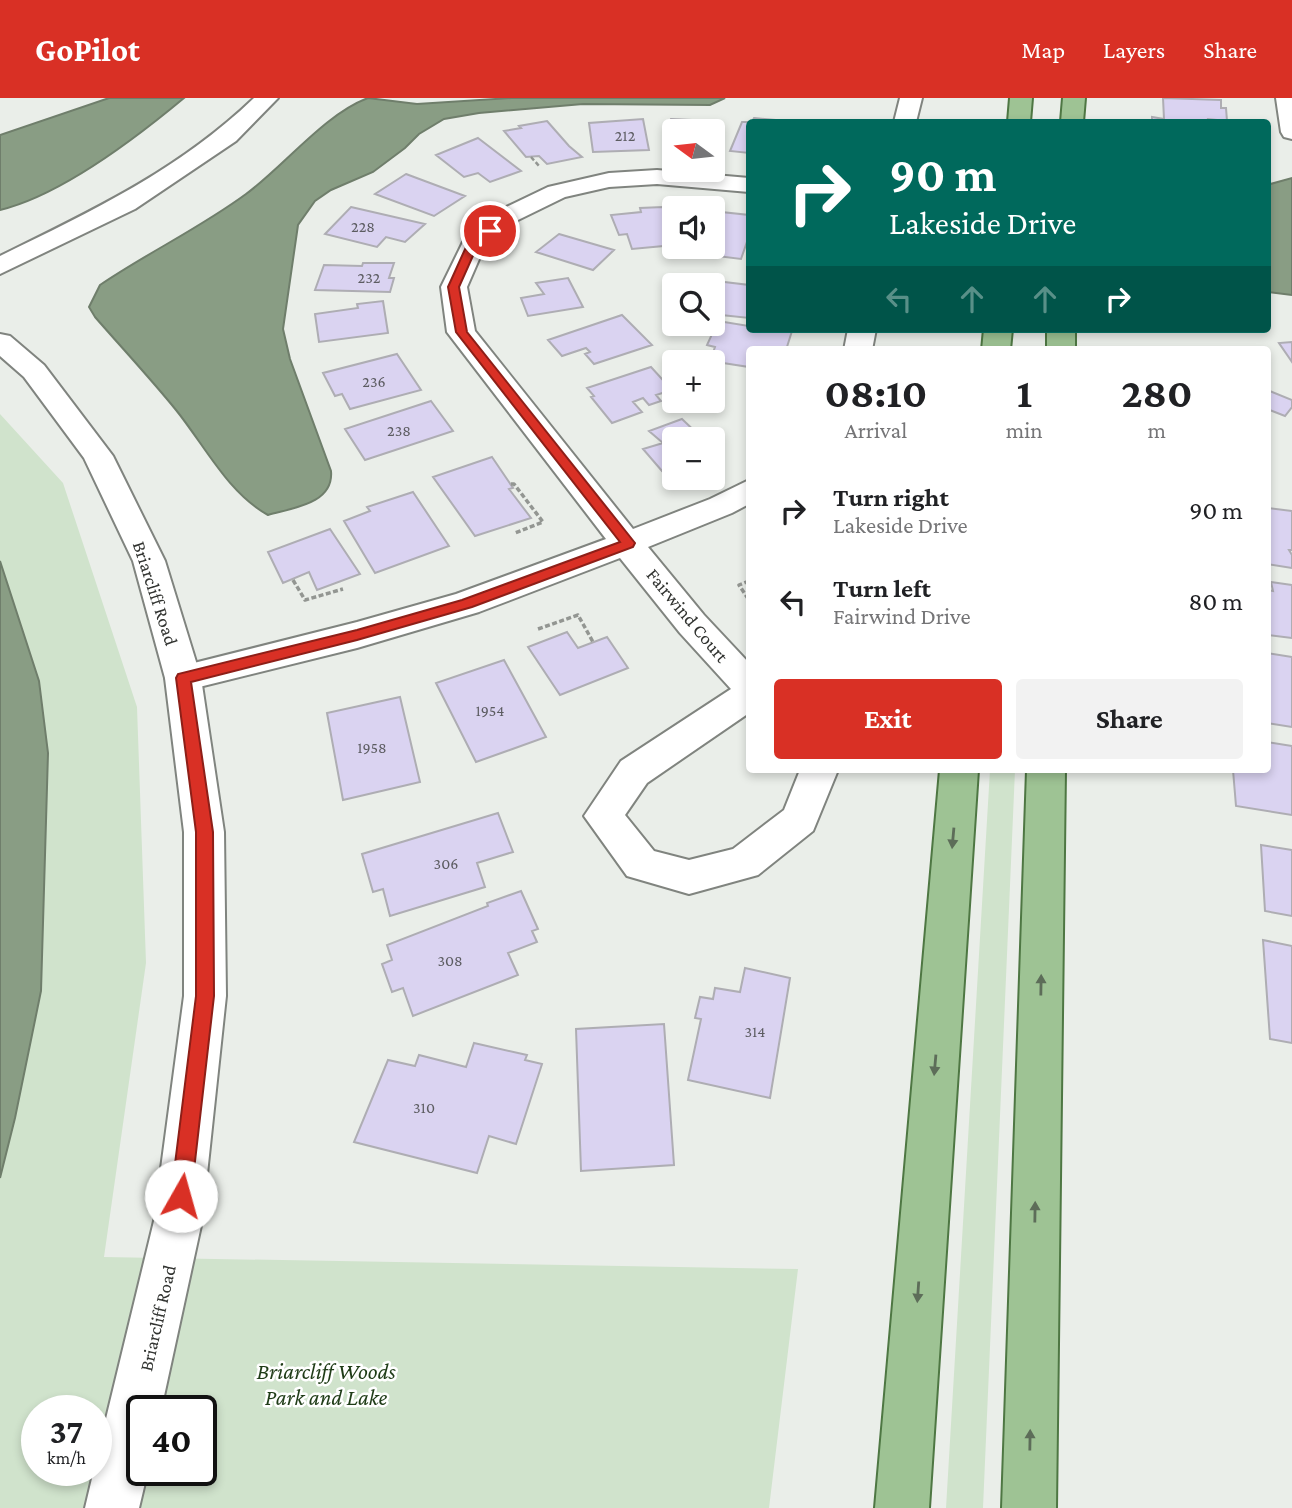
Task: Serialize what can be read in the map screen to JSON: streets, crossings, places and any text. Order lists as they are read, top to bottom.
{
  "streets": {
    "street": ["Briarcliff Road", "Fairwind Court"]
  },
  "parks": ["Briarcliff Woods Park and Lake"],
  "house_numbers": [
    "212",
    "228",
    "232",
    "236",
    "238",
    "1954",
    "1958",
    "306",
    "308",
    "314",
    "310"
  ],
  "north": "left",
  "page": {
    "header": "GoPilot",
    "nav": ["Map", "Layers", "Share"],
    "map_buttons": ["+", "−"],
    "turn": ["90 m", "Lakeside Drive"],
    "eta": [
      "08:10",
      "Arrival",
      "1",
      "min",
      "280",
      "m"
    ],
    "list": [
      {
        "name": "Turn right",
        "note": "Lakeside Drive",
        "value": "90 m"
      },
      {
        "name": "Turn left",
        "note": "Fairwind Drive",
        "value": "80 m"
      }
    ],
    "buttons": ["Exit", "Share"],
    "speed": "37 km/h",
    "limit": "40"
  }
}
